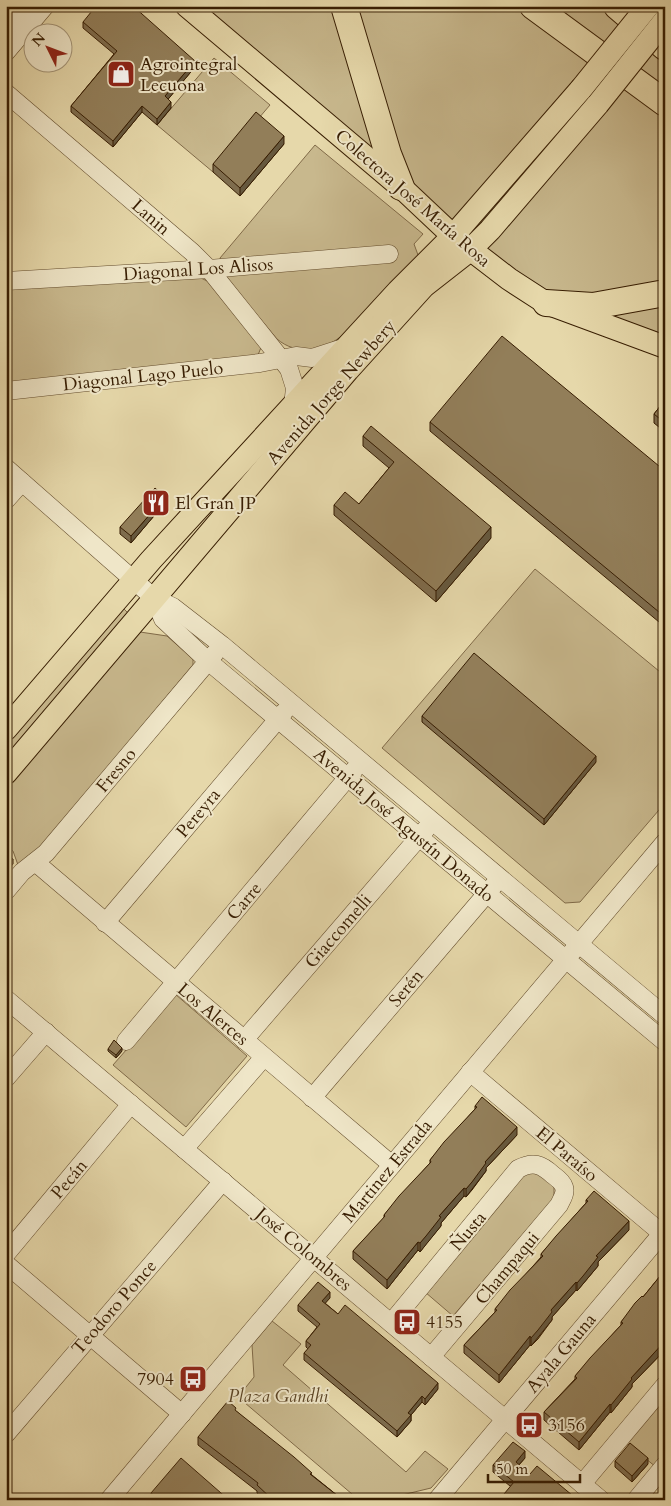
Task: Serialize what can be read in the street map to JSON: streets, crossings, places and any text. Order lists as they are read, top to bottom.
{
  "streets": {
    "main road": ["Colectora José María Rosa", "Avenida Jorge Newbery"],
    "street": [
      "Lanin",
      "Diagonal Los Alisos",
      "Diagonal Lago Puelo",
      "Fresno",
      "Pereyra",
      "Avenida José Agustín Donado",
      "Carre",
      "Giaccomelli",
      "Serén",
      "Los Alerces",
      "El Paraíso",
      "Martinez Estrada",
      "Pecán",
      "Ñusta",
      "José Colombres",
      "Champaqui",
      "Teodoro Ponce",
      "Ayala Gauna"
    ]
  },
  "crossings": [
    ["Colectora José María Rosa", "Avenida Jorge Newbery"],
    ["Lanin", "Diagonal Los Alisos"],
    ["Lanin", "Diagonal Lago Puelo"],
    ["Diagonal Lago Puelo", "Avenida Jorge Newbery"],
    ["Avenida Jorge Newbery", "Avenida José Agustín Donado"],
    ["Fresno", "Avenida José Agustín Donado"],
    ["Fresno", "Los Alerces"],
    ["Pereyra", "Avenida José Agustín Donado"],
    ["Pereyra", "Los Alerces"],
    ["Avenida José Agustín Donado", "Carre"],
    ["Avenida José Agustín Donado", "Giaccomelli"],
    ["Avenida José Agustín Donado", "Serén"],
    ["Avenida José Agustín Donado", "Martinez Estrada"],
    ["Carre", "Los Alerces"],
    ["Giaccomelli", "Los Alerces"],
    ["Serén", "Los Alerces"],
    ["Los Alerces", "Martinez Estrada"],
    ["El Paraíso", "Martinez Estrada"],
    ["El Paraíso", "Ayala Gauna"],
    ["Martinez Estrada", "José Colombres"],
    ["Pecán", "José Colombres"],
    ["Ñusta", "José Colombres"],
    ["Ñusta", "Champaqui"],
    ["José Colombres", "Champaqui"],
    ["José Colombres", "Teodoro Ponce"],
    ["José Colombres", "Ayala Gauna"]
  ],
  "parks": ["Plaza Gandhi"],
  "places": {
    "shop": ["Agrointegral Lecuona"],
    "restaurant": ["El Gran JP"],
    "bus stop": ["4155", "7904", "3156"]
  },
  "scale_bar": "50 m",
  "north": "top left"
}
